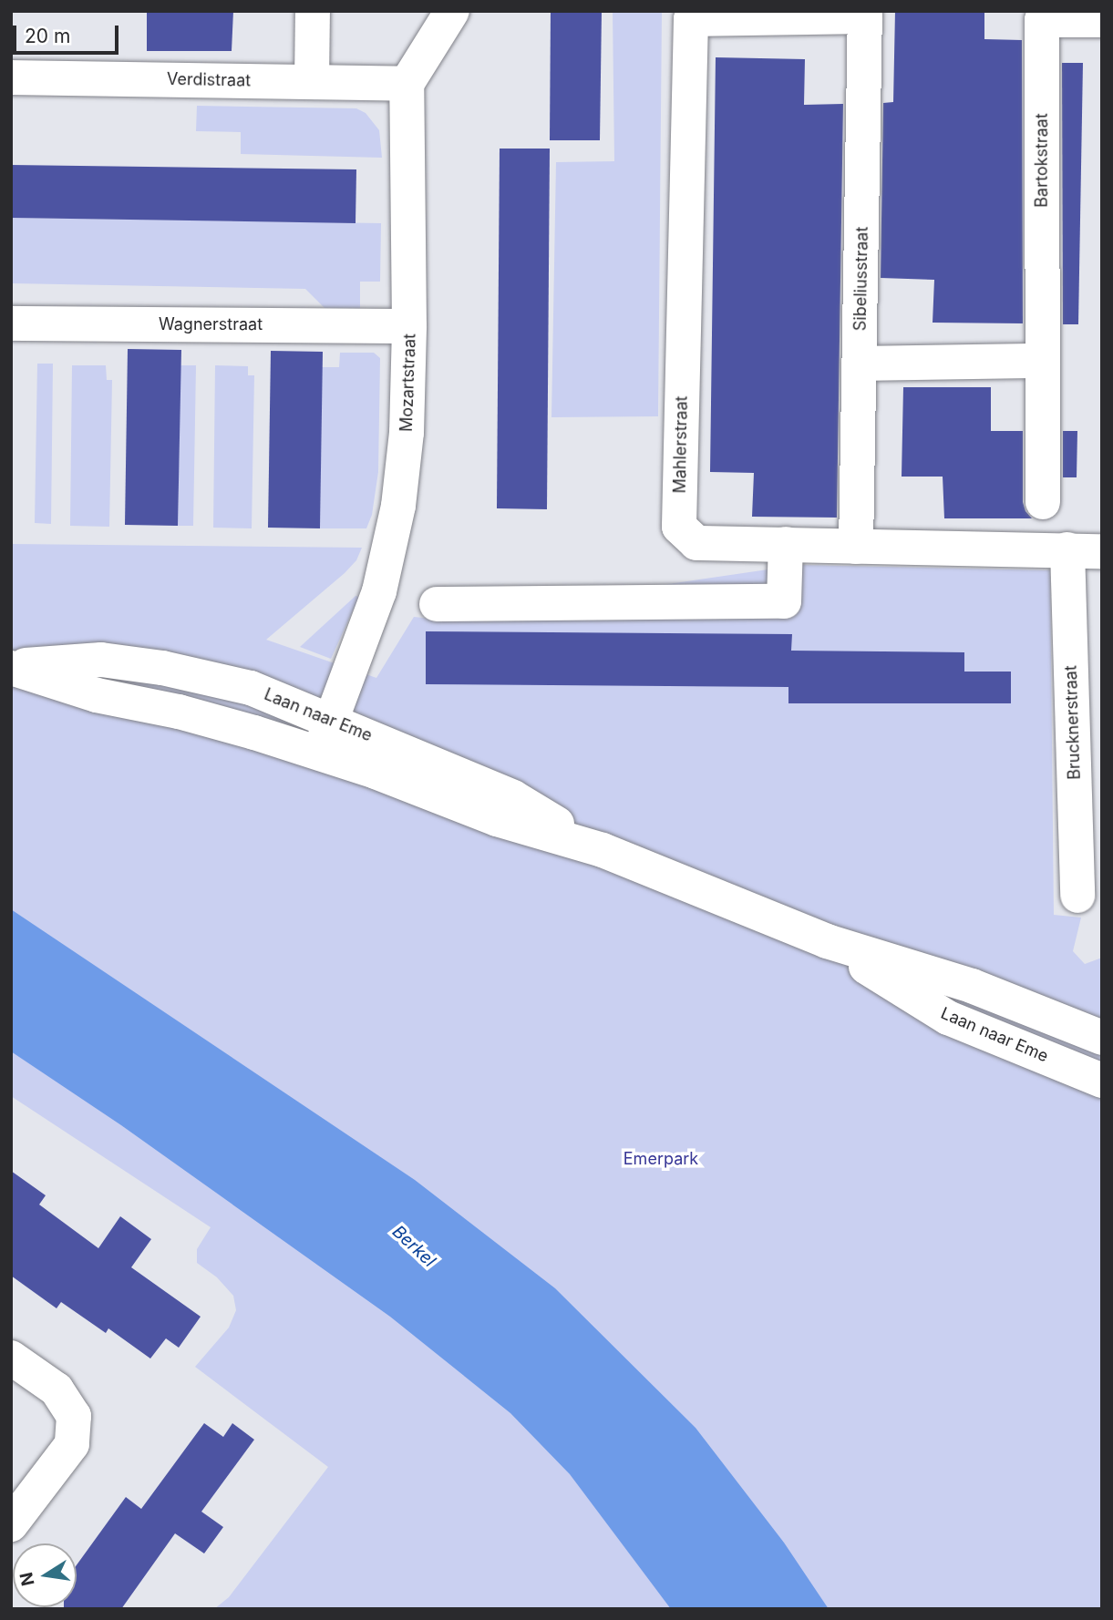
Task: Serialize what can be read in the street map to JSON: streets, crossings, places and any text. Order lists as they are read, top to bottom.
{
  "streets": {
    "street": [
      "Verdistraat",
      "Bartokstraat",
      "Sibeliusstraat",
      "Wagnerstraat",
      "Mozartstraat",
      "Mahlerstraat",
      "Laan naar Eme",
      "Brucknerstraat"
    ]
  },
  "crossings": [
    ["Verdistraat", "Mozartstraat"],
    ["Sibeliusstraat", "Mahlerstraat"],
    ["Wagnerstraat", "Mozartstraat"],
    ["Mozartstraat", "Laan naar Eme"]
  ],
  "water": ["Berkel"],
  "parks": ["Emerpark"],
  "scale_bar": "20 m",
  "north": "left"
}
